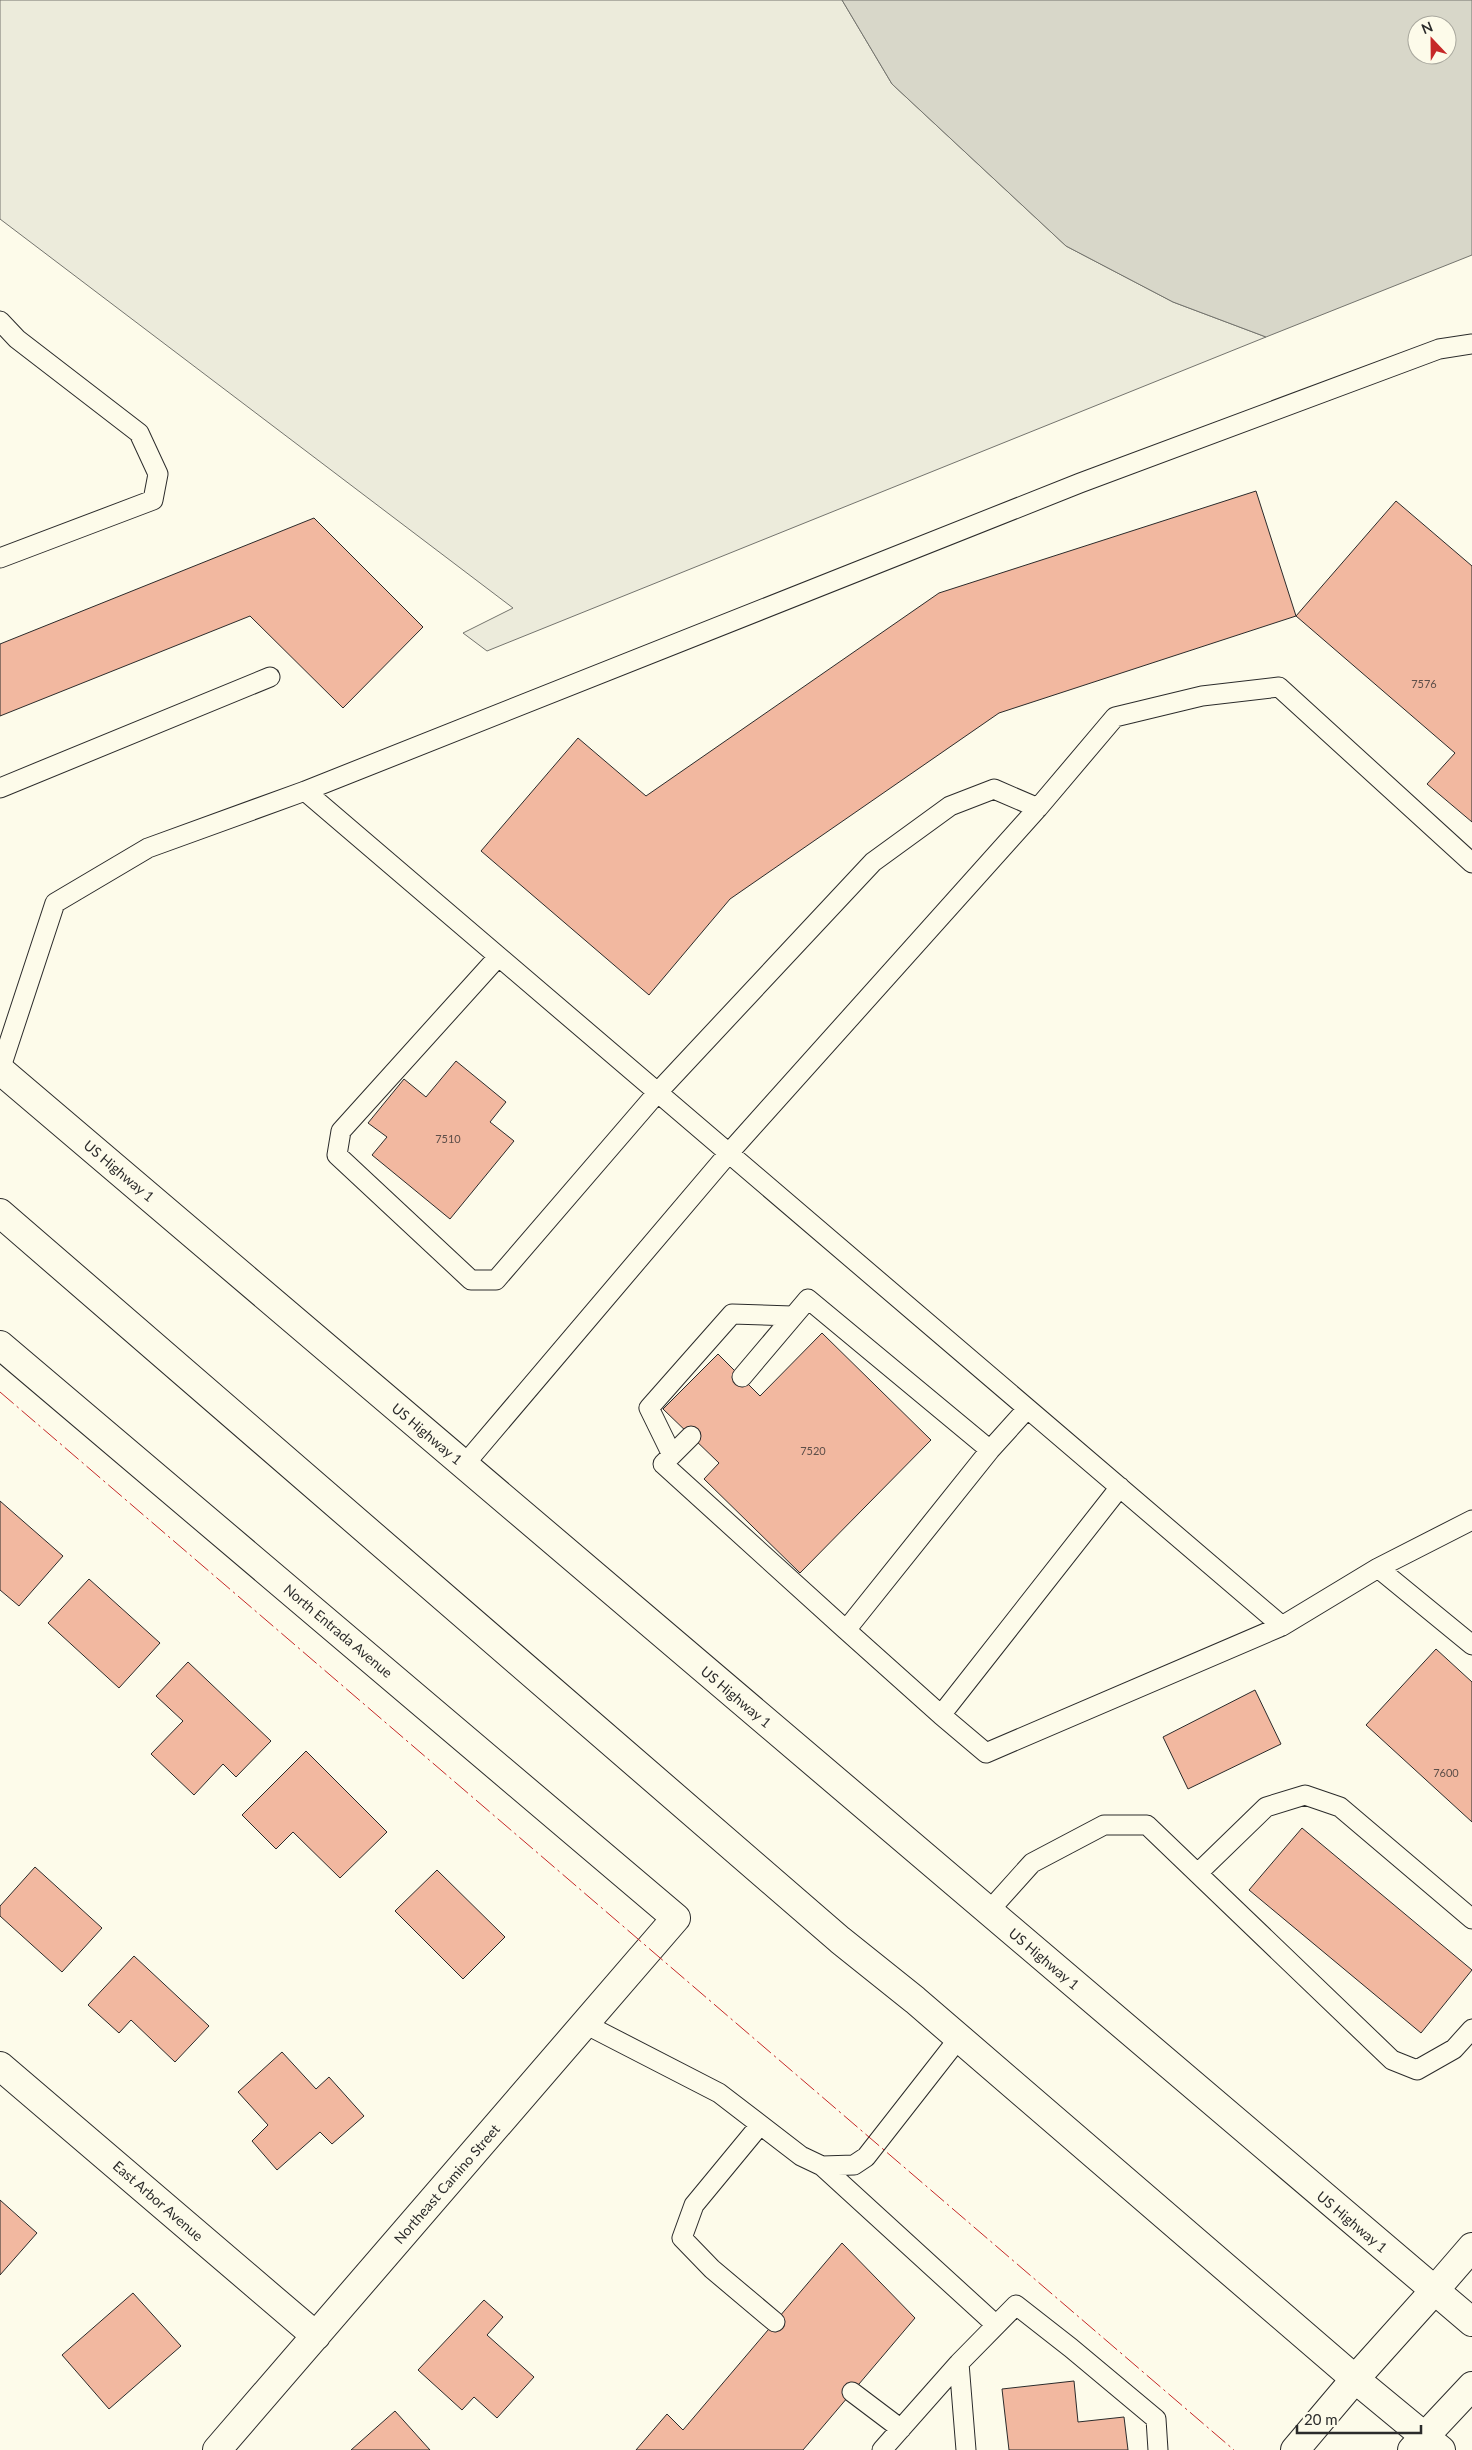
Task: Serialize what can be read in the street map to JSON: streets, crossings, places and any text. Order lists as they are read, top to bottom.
{
  "streets": {
    "main road": [
      "US Highway 1",
      "North Entrada Avenue",
      "Northeast Camino Street",
      "East Arbor Avenue"
    ]
  },
  "crossings": [
    ["North Entrada Avenue", "Northeast Camino Street"],
    ["Northeast Camino Street", "East Arbor Avenue"]
  ],
  "house_numbers": [
    "7576",
    "7510",
    "7520",
    "7600"
  ],
  "scale_bar": "20 m",
  "north": "top"
}
